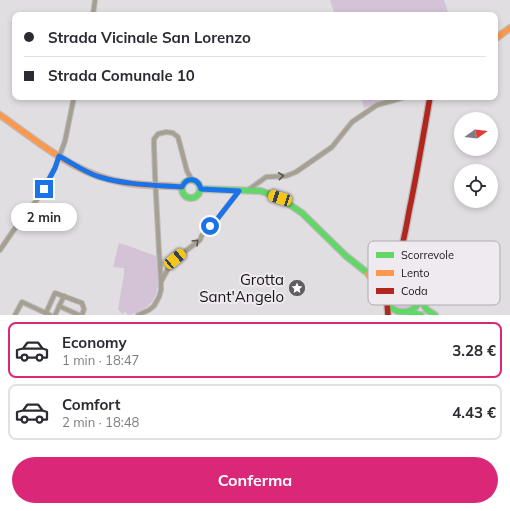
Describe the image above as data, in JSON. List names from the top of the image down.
{
  "places": {
    "place": ["Grotta Sant'Angelo"]
  },
  "legend": ["Scorrevole", "Lento", "Coda"],
  "north": "right",
  "page": {
    "banner": ["Strada Vicinale San Lorenzo", "Strada Comunale 10"],
    "bubble": "2 min",
    "list": [
      {
        "name": "Economy",
        "note": "1 min · 18:47",
        "value": "3.28 €"
      },
      {
        "name": "Comfort",
        "note": "2 min · 18:48",
        "value": "4.43 €"
      }
    ],
    "buttons": "Conferma"
  }
}
